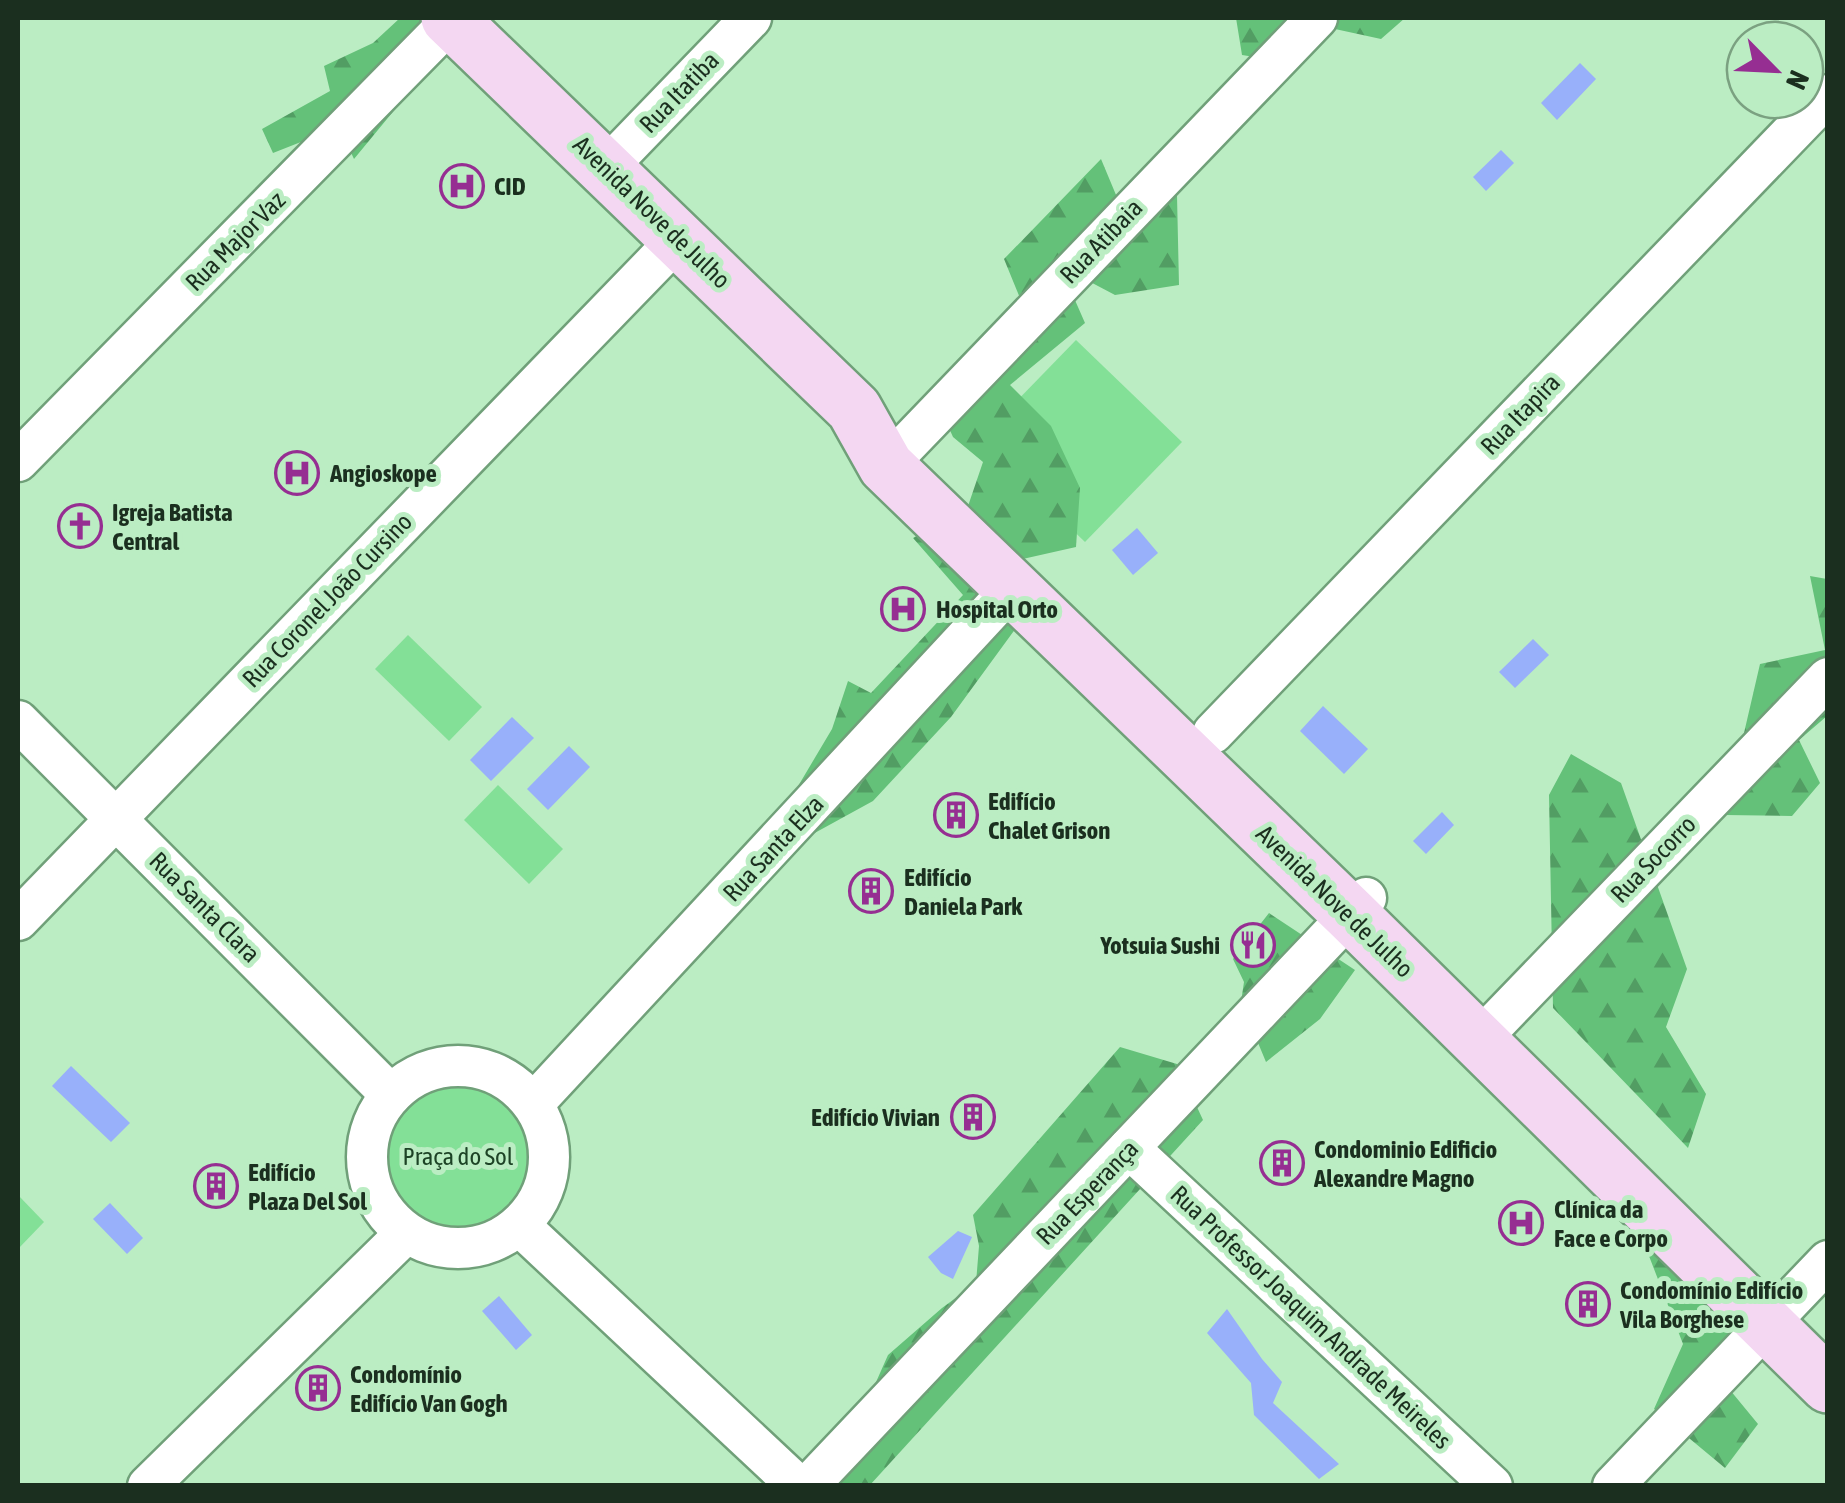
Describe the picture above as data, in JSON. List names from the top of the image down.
{
  "streets": {
    "main road": ["Avenida Nove de Julho"],
    "street": [
      "Rua Itatiba",
      "Rua Major Vaz",
      "Rua Atibaia",
      "Rua Itapira",
      "Rua Coronel João Cursino",
      "Rua Santa Elza",
      "Rua Socorro",
      "Rua Santa Clara",
      "Rua Esperança",
      "Rua Professor Joaquim Andrade Meireles"
    ]
  },
  "crossings": [
    ["Rua Itatiba", "Avenida Nove de Julho"],
    ["Avenida Nove de Julho", "Rua Major Vaz"],
    ["Avenida Nove de Julho", "Rua Atibaia"],
    ["Avenida Nove de Julho", "Rua Itapira"],
    ["Avenida Nove de Julho", "Rua Coronel João Cursino"],
    ["Avenida Nove de Julho", "Rua Santa Elza"],
    ["Avenida Nove de Julho", "Rua Socorro"],
    ["Avenida Nove de Julho", "Rua Esperança"],
    ["Rua Coronel João Cursino", "Rua Santa Clara"],
    ["Rua Santa Elza", "Rua Santa Clara"],
    ["Rua Esperança", "Rua Professor Joaquim Andrade Meireles"]
  ],
  "parks": ["Praça do Sol"],
  "places": {
    "hospital": [
      "CID",
      "Angioskope",
      "Hospital Orto",
      "Clínica da Face e Corpo"
    ],
    "church": ["Igreja Batista Central"],
    "building": [
      "Edifício Chalet Grison",
      "Edifício Daniela Park",
      "Edifício Vivian",
      "Condominio Edificio Alexandre Magno",
      "Edifício Plaza Del Sol",
      "Condomínio Edifício Vila Borghese",
      "Condomínio Edifício Van Gogh"
    ],
    "restaurant": ["Yotsuia Sushi"]
  },
  "north": "bottom right"
}
